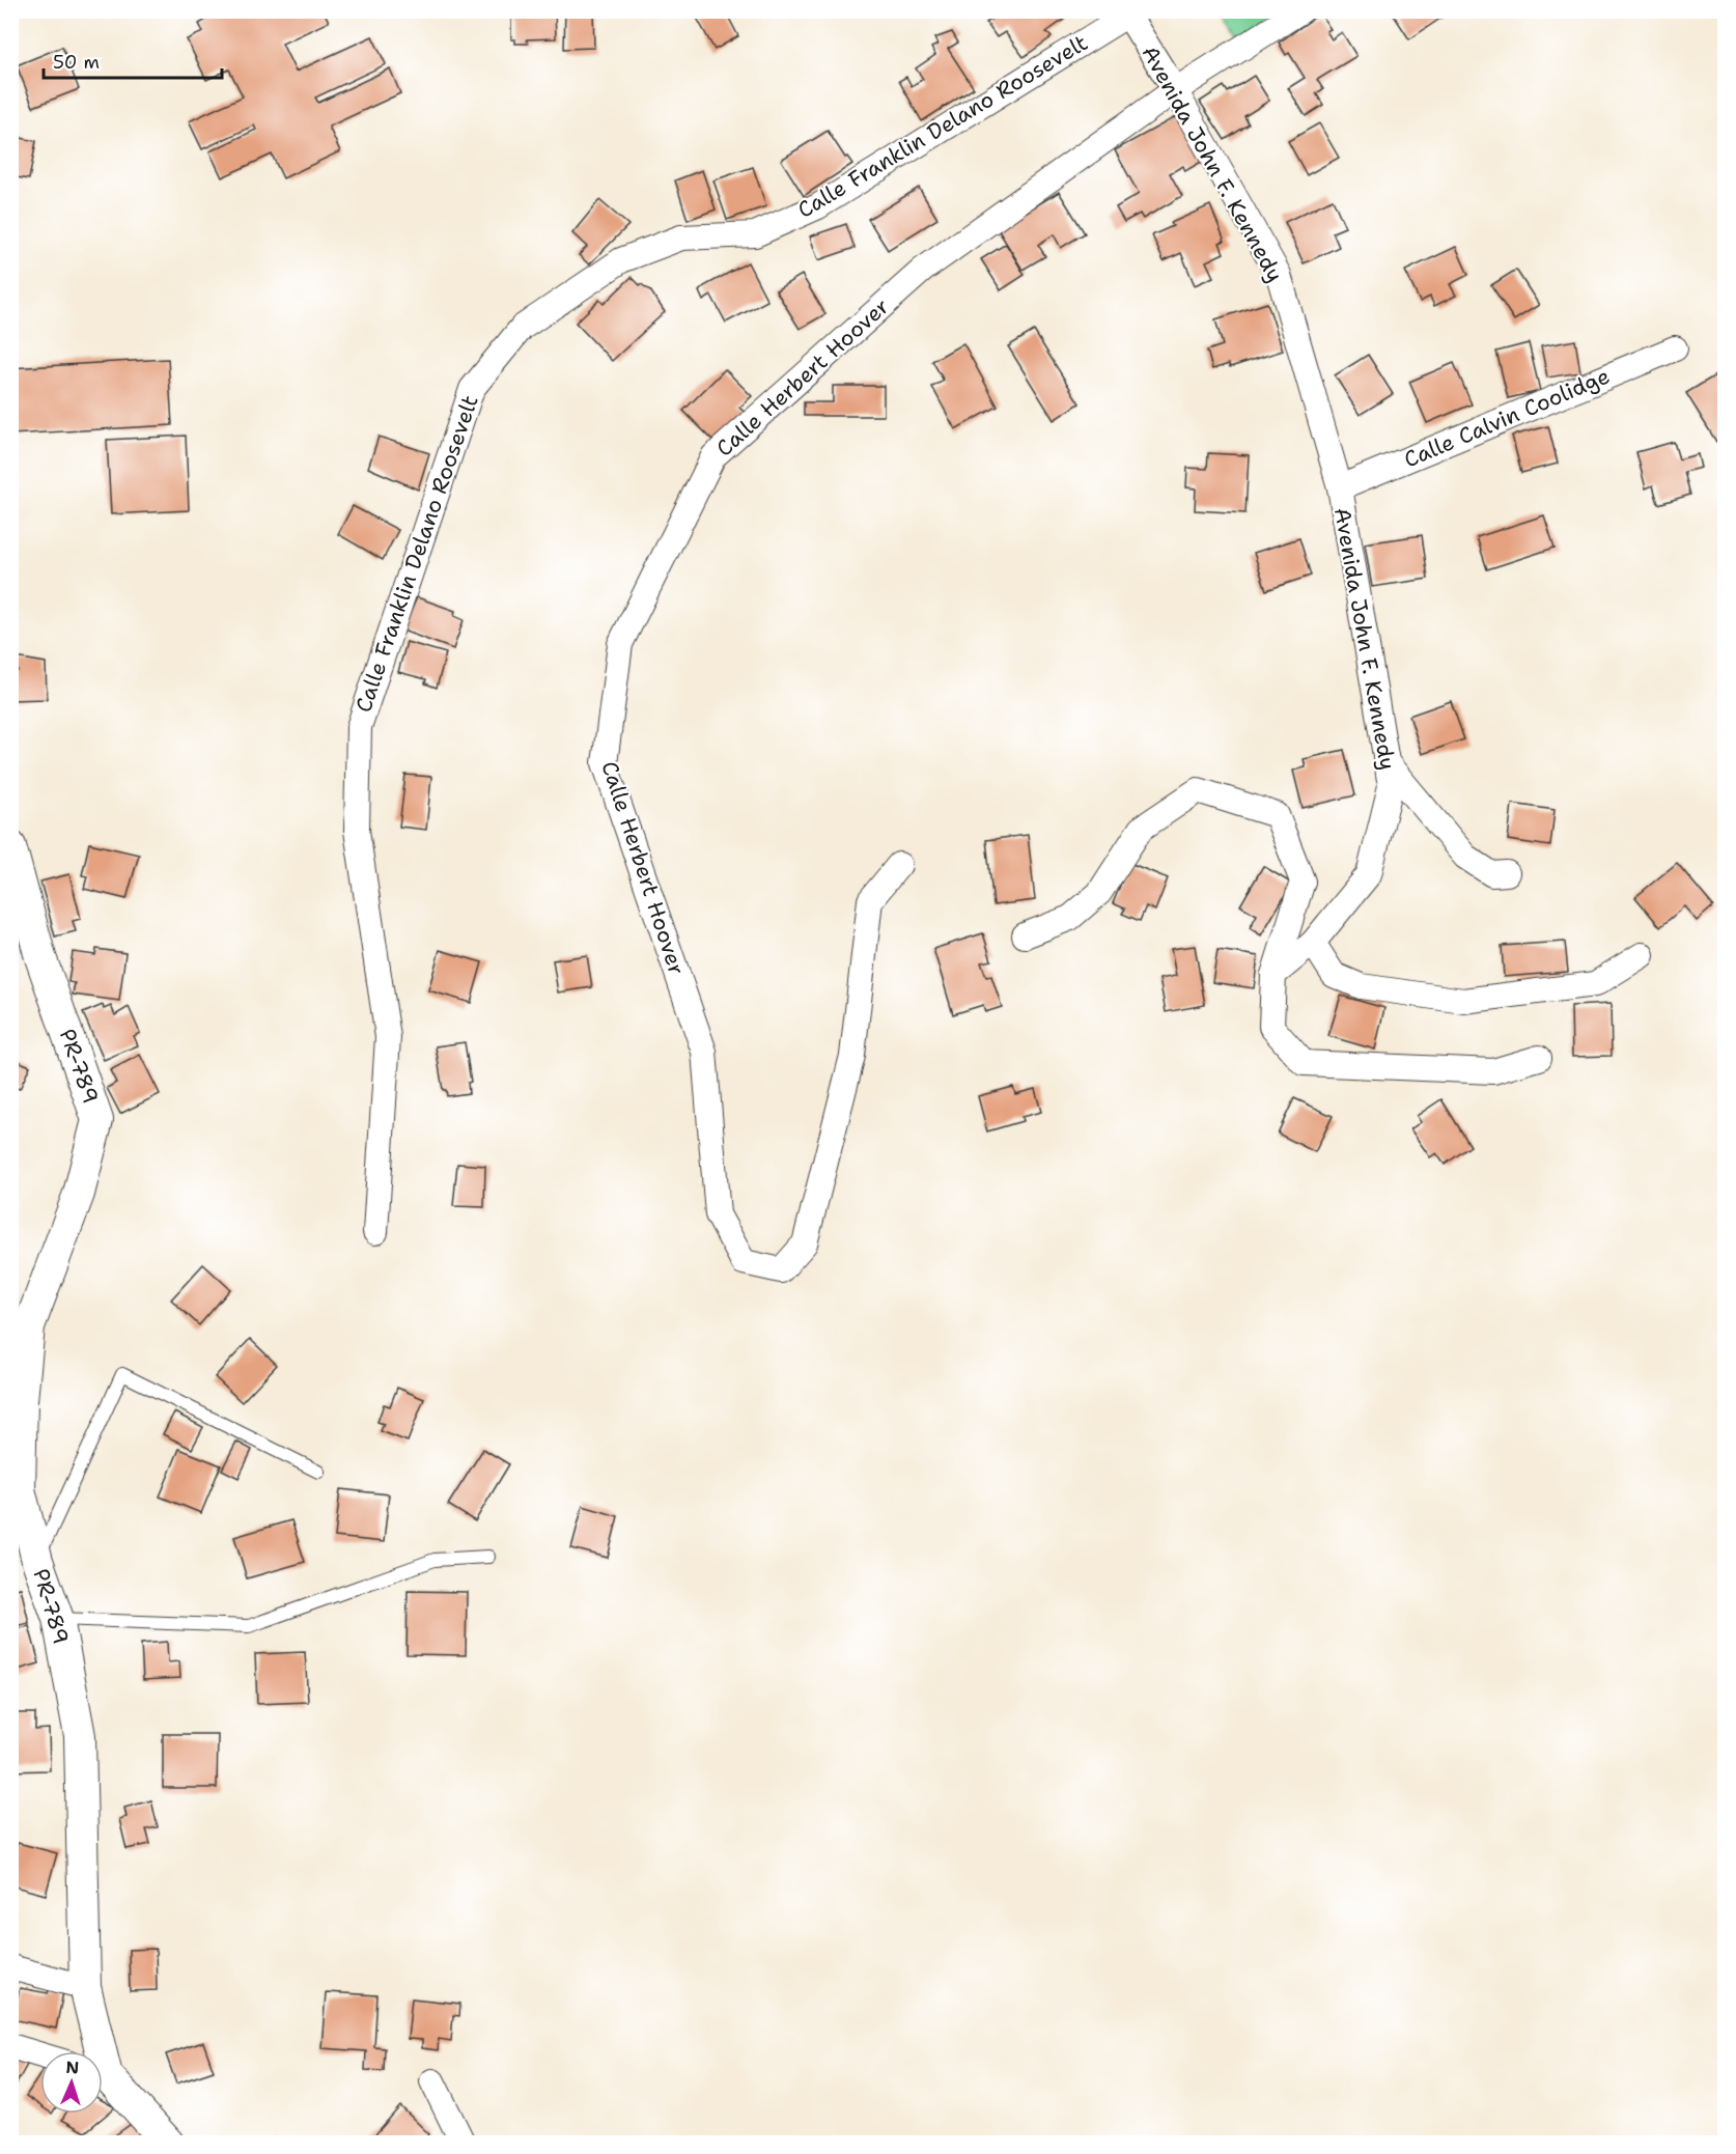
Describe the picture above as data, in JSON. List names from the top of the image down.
{
  "streets": {
    "street": [
      "Calle Franklin Delano Roosevelt",
      "Avenida John F. Kennedy",
      "Calle Herbert Hoover",
      "Calle Calvin Coolidge",
      "PR-789"
    ]
  },
  "crossings": [
    ["Calle Franklin Delano Roosevelt", "Avenida John F. Kennedy"],
    ["Avenida John F. Kennedy", "Calle Herbert Hoover"],
    ["Avenida John F. Kennedy", "Calle Calvin Coolidge"]
  ],
  "scale_bar": "50 m",
  "north": "top"
}
